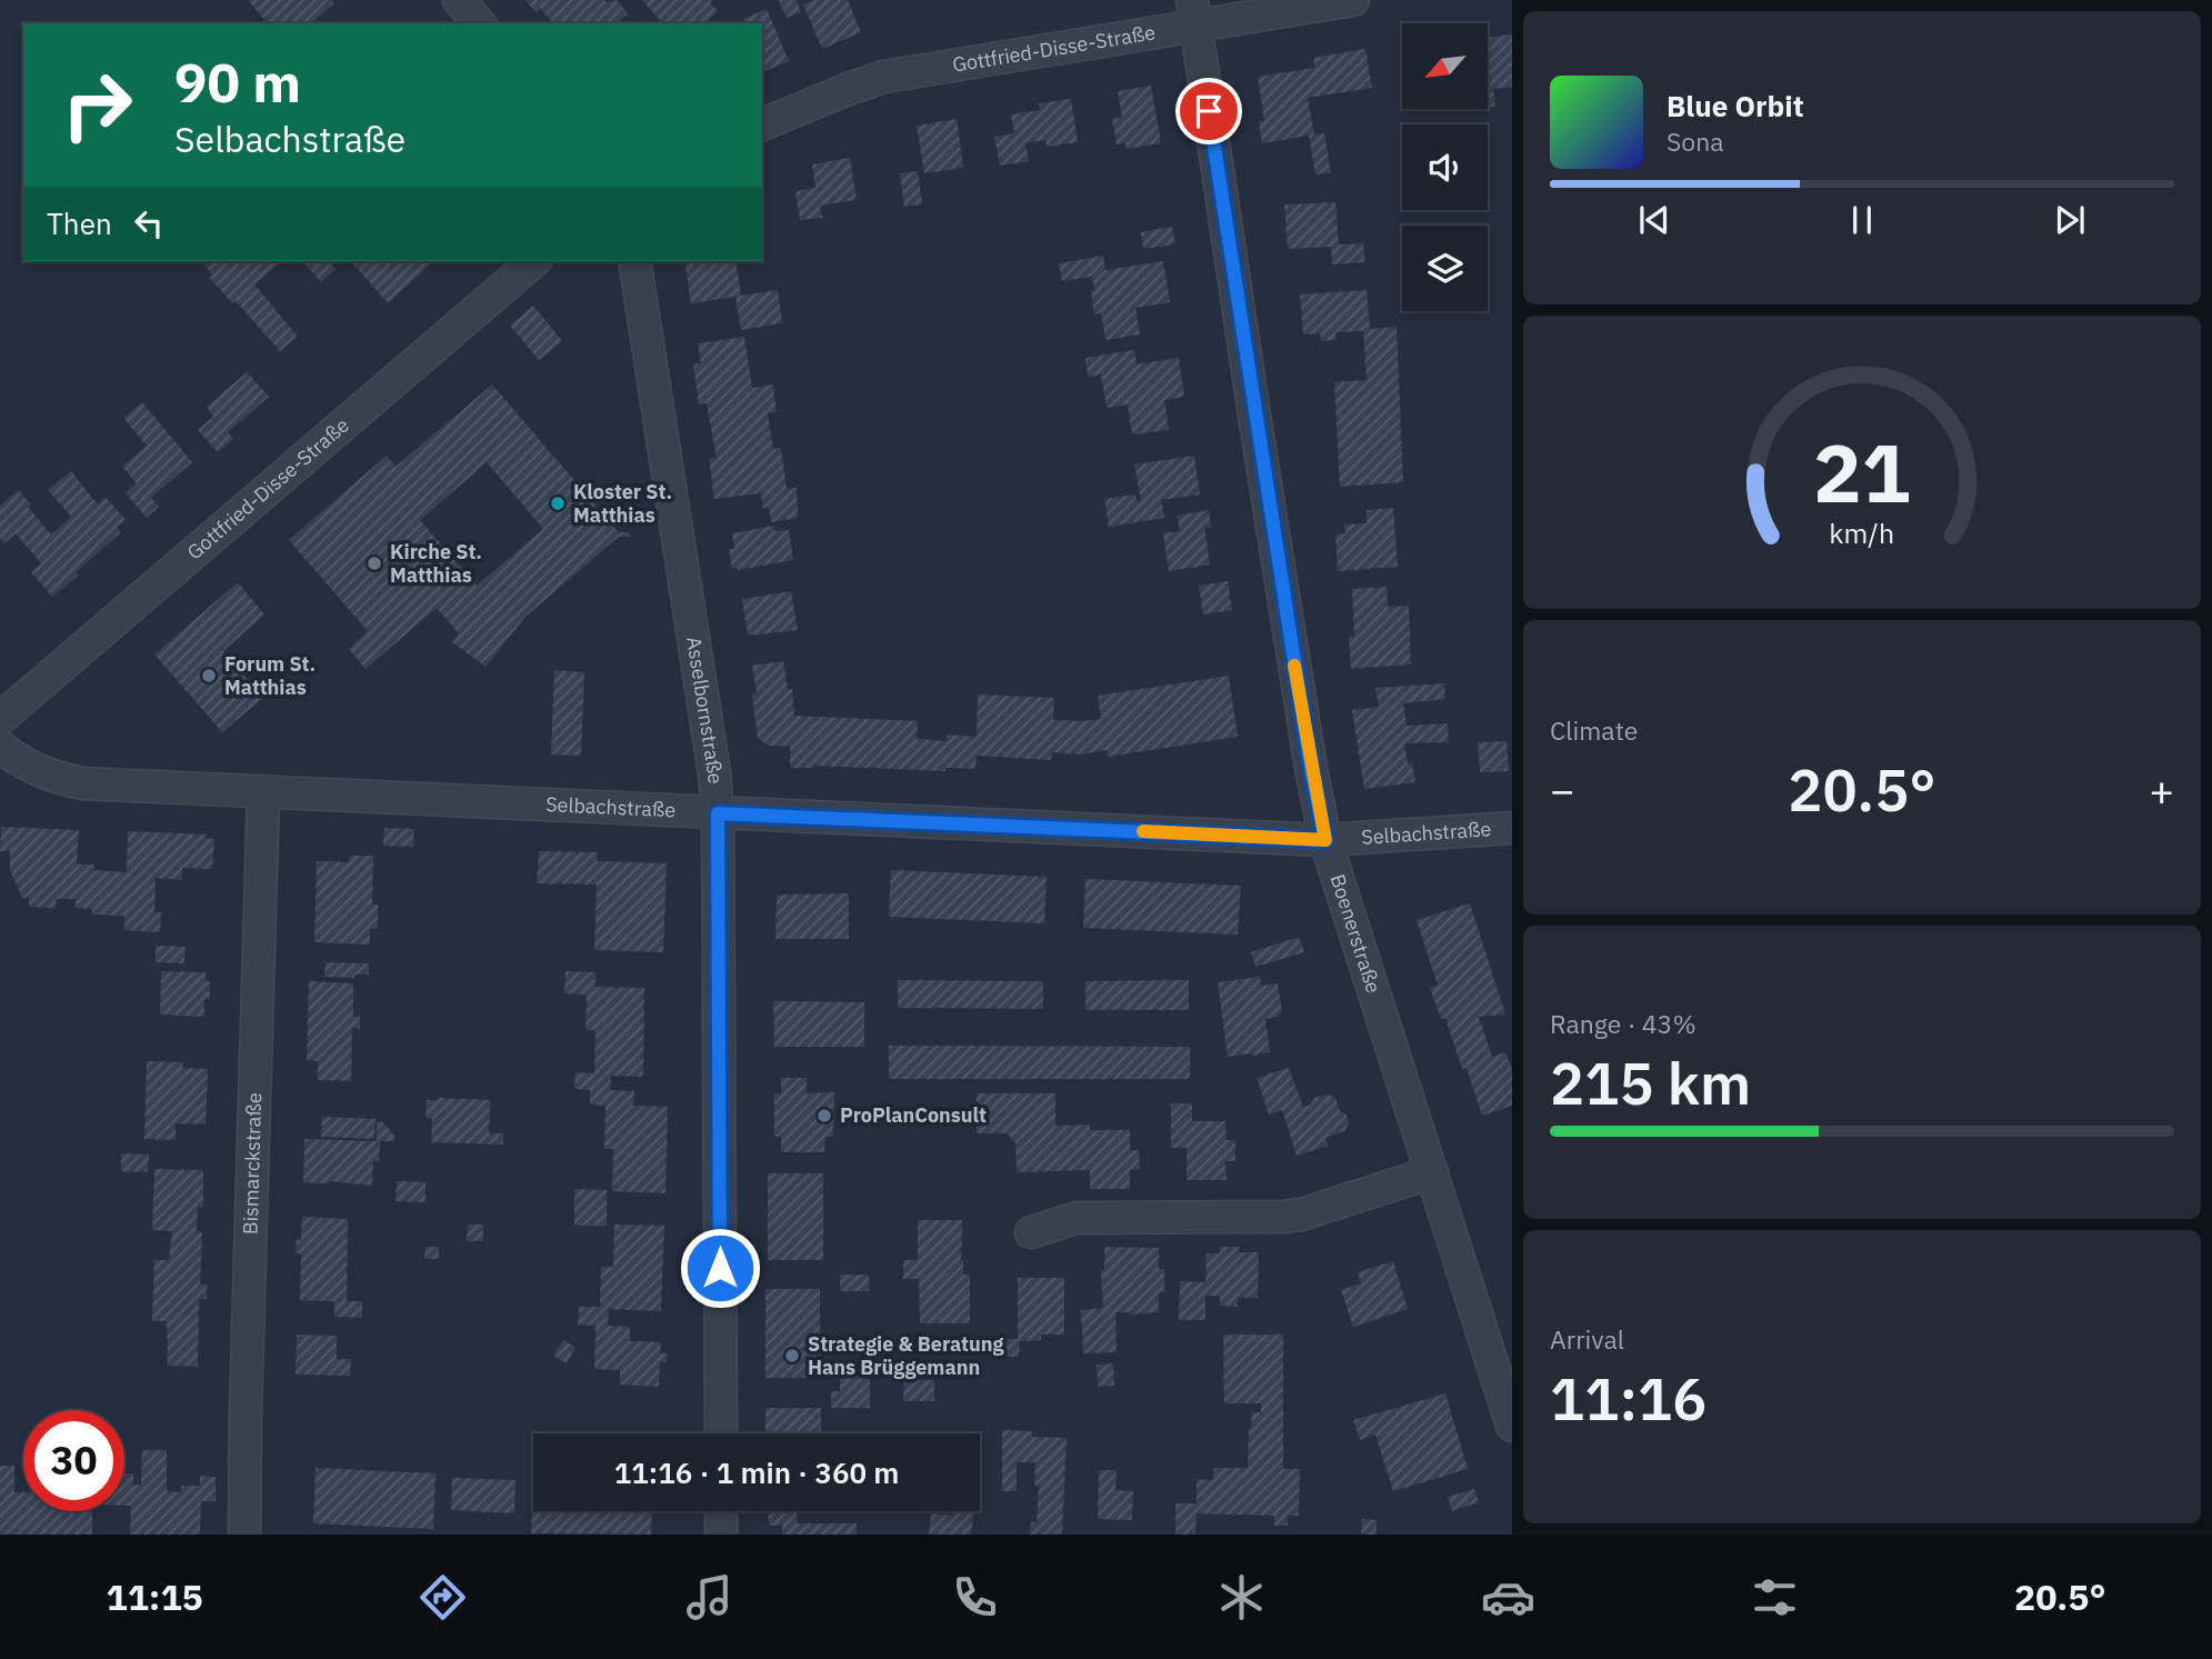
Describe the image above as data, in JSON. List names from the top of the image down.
{
  "streets": {
    "street": [
      "Gottfried-Disse-Straße",
      "Asselbornstraße",
      "Selbachstraße",
      "Boenerstraße",
      "Bismarckstraße"
    ]
  },
  "crossings": [
    ["Gottfried-Disse-Straße", "Boenerstraße"],
    ["Asselbornstraße", "Selbachstraße"],
    ["Selbachstraße", "Boenerstraße"],
    ["Selbachstraße", "Bismarckstraße"]
  ],
  "places": [
    "Kloster St. Matthias",
    "Kirche St. Matthias",
    "Forum St. Matthias",
    "ProPlanConsult",
    "Strategie & Beratung Hans Brüggemann"
  ],
  "north": "bottom left",
  "page": {
    "turn": ["90 m", "Selbachstraße"],
    "song": ["Blue Orbit", "Sona"],
    "then": "Then",
    "tile": [
      "Climate",
      ["Range · 43%", "215 km"],
      ["Arrival", "11:16"]
    ],
    "heat": ["−", "20.5°", "+"],
    "limit": "30",
    "trip": "11:16 · 1 min · 360 m",
    "tabs": ["11:15", "20.5°"],
    "gauge": ["21", "km/h"]
  }
}
